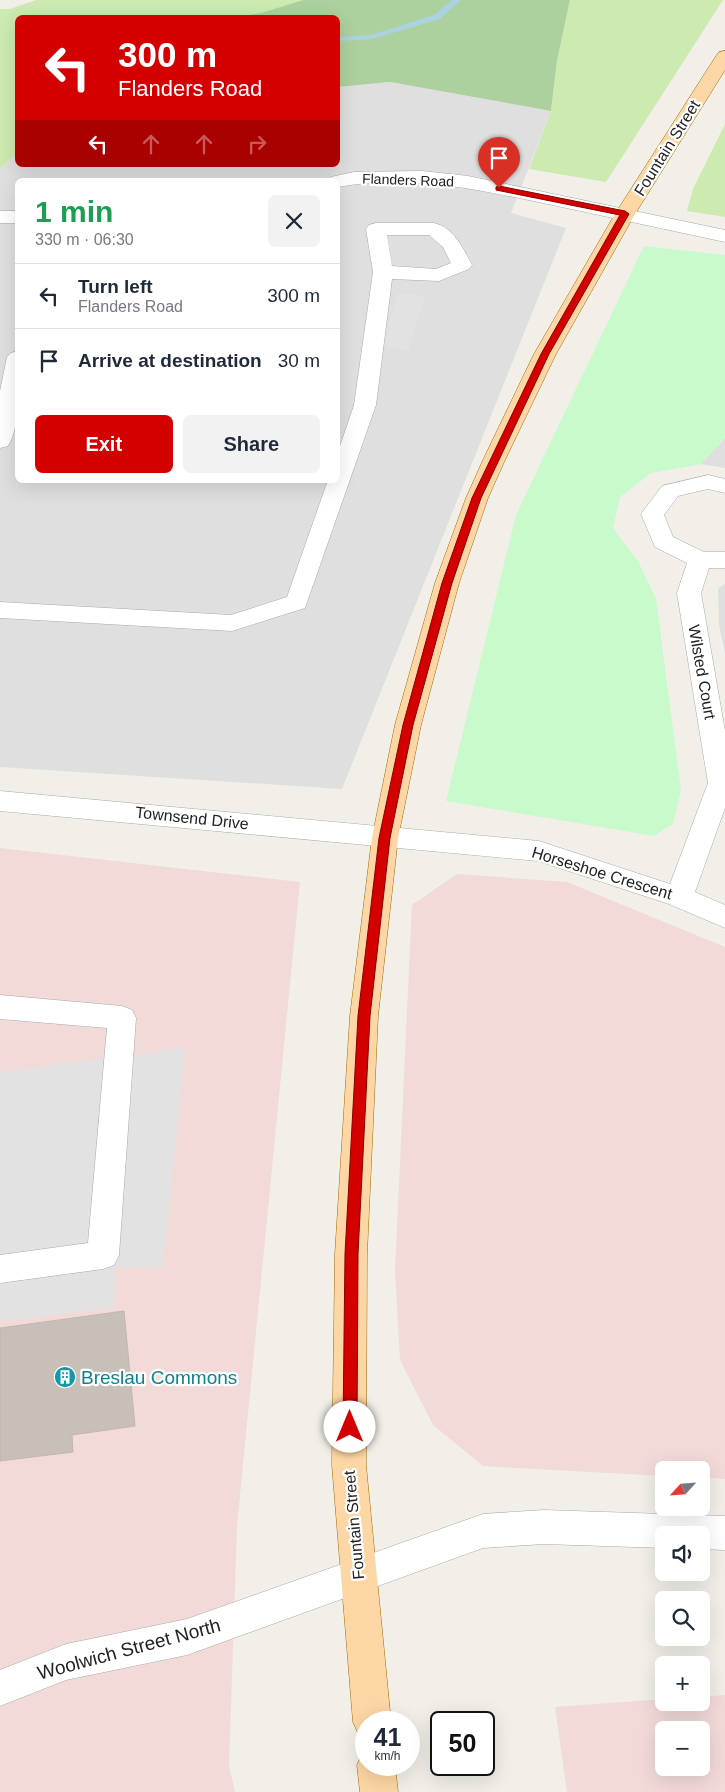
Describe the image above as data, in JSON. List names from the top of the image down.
{
  "streets": {
    "main road": ["Fountain Street"],
    "street": [
      "Flanders Road",
      "Wilsted Court",
      "Townsend Drive",
      "Horseshoe Crescent",
      "Woolwich Street North"
    ]
  },
  "crossings": [
    ["Fountain Street", "Flanders Road"],
    ["Fountain Street", "Townsend Drive"],
    ["Fountain Street", "Horseshoe Crescent"],
    ["Fountain Street", "Woolwich Street North"],
    ["Wilsted Court", "Horseshoe Crescent"],
    ["Townsend Drive", "Horseshoe Crescent"]
  ],
  "places": {
    "building": ["Breslau Commons"]
  },
  "north": "bottom left",
  "page": {
    "turn": ["300 m", "Flanders Road"],
    "heading": ["1 min", "330 m · 06:30"],
    "list": [
      {
        "name": "Turn left",
        "note": "Flanders Road",
        "value": "300 m"
      },
      {
        "name": "Arrive at destination",
        "value": "30 m"
      }
    ],
    "buttons": ["Exit", "Share"],
    "map_buttons": ["+", "−"],
    "speed": "41 km/h",
    "limit": "50"
  }
}
